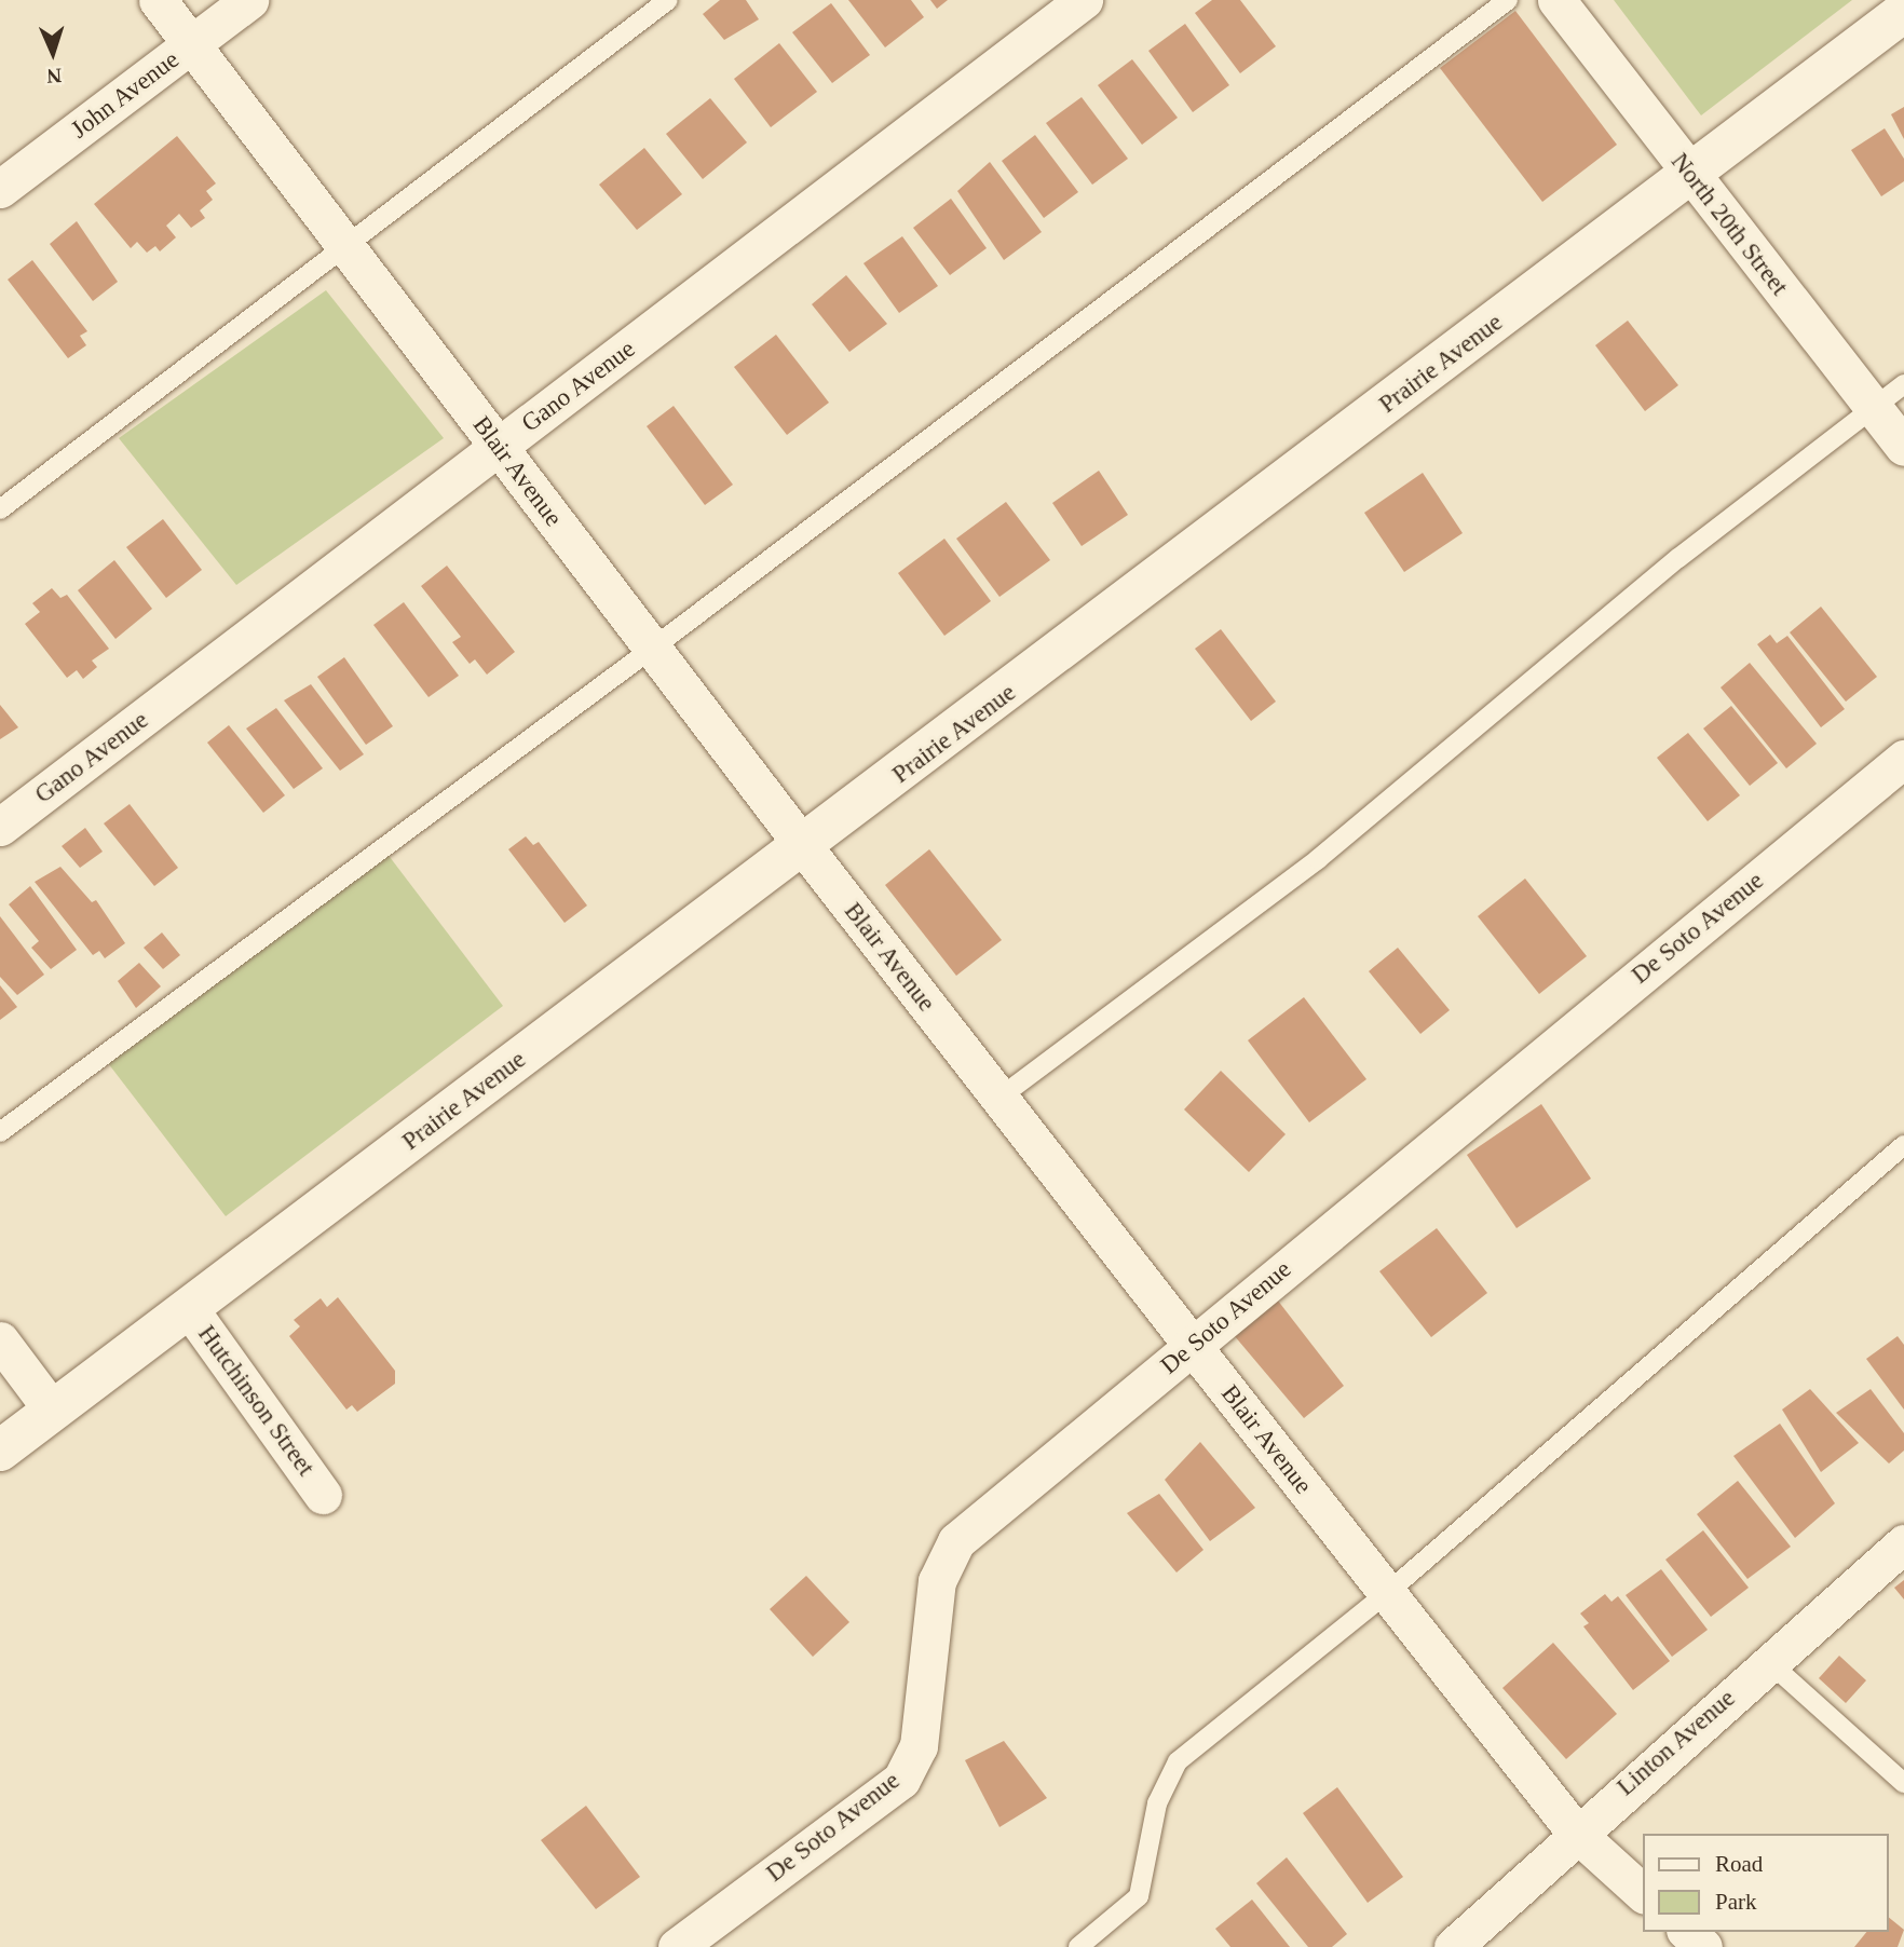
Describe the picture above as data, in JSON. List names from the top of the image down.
{
  "streets": {
    "street": [
      "John Avenue",
      "North 20th Street",
      "Prairie Avenue",
      "Gano Avenue",
      "Blair Avenue",
      "De Soto Avenue",
      "Hutchinson Street",
      "Linton Avenue"
    ]
  },
  "crossings": [
    ["John Avenue", "Blair Avenue"],
    ["North 20th Street", "Prairie Avenue"],
    ["Prairie Avenue", "Blair Avenue"],
    ["Prairie Avenue", "Hutchinson Street"],
    ["Gano Avenue", "Blair Avenue"],
    ["Blair Avenue", "De Soto Avenue"],
    ["Blair Avenue", "Linton Avenue"]
  ],
  "legend": ["Road", "Park"],
  "north": "bottom"
}
